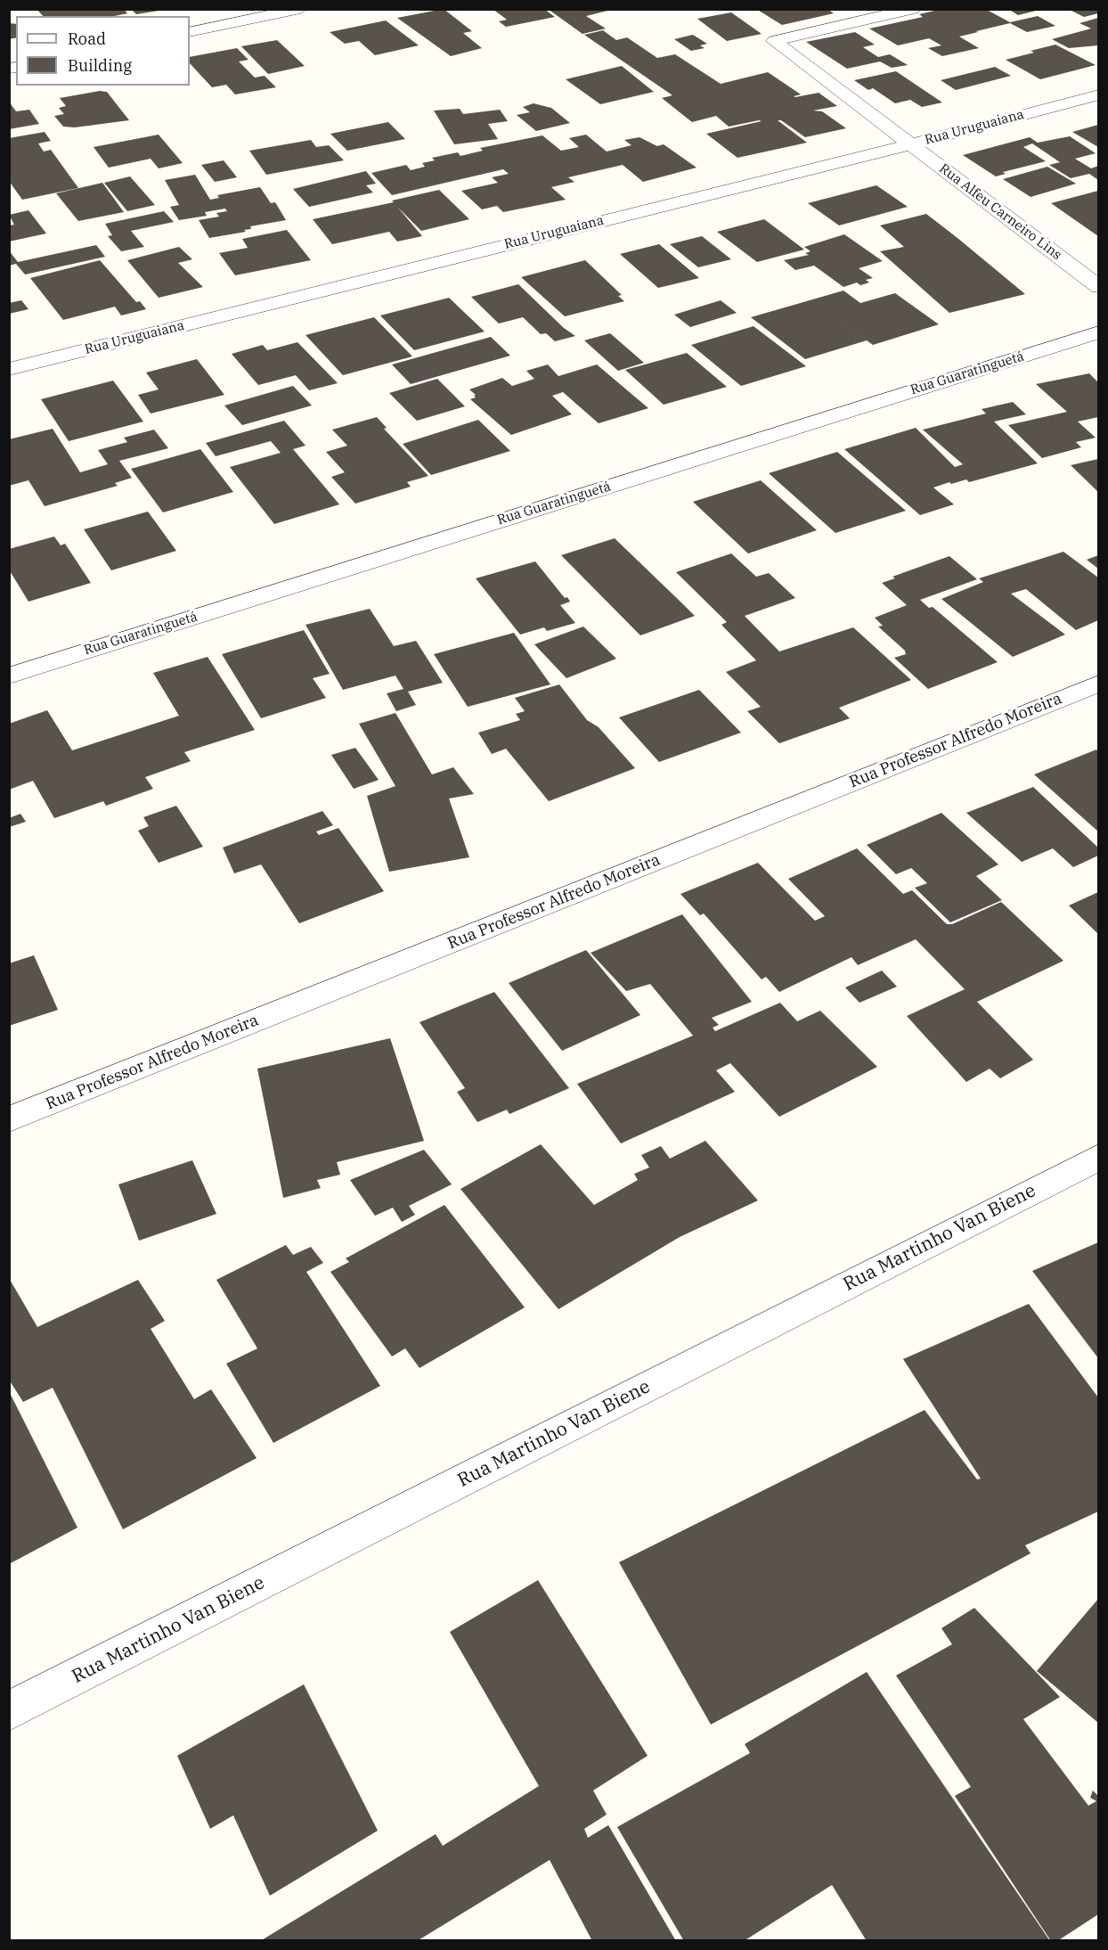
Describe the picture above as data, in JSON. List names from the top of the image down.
{
  "streets": {
    "street": [
      "Rua Uruguaiana",
      "Rua Alfeu Carneiro Lins",
      "Rua Guaratinguetá",
      "Rua Professor Alfredo Moreira",
      "Rua Martinho Van Biene"
    ]
  },
  "crossings": [
    ["Rua Uruguaiana", "Rua Alfeu Carneiro Lins"]
  ],
  "legend": ["Road", "Building"]
}
